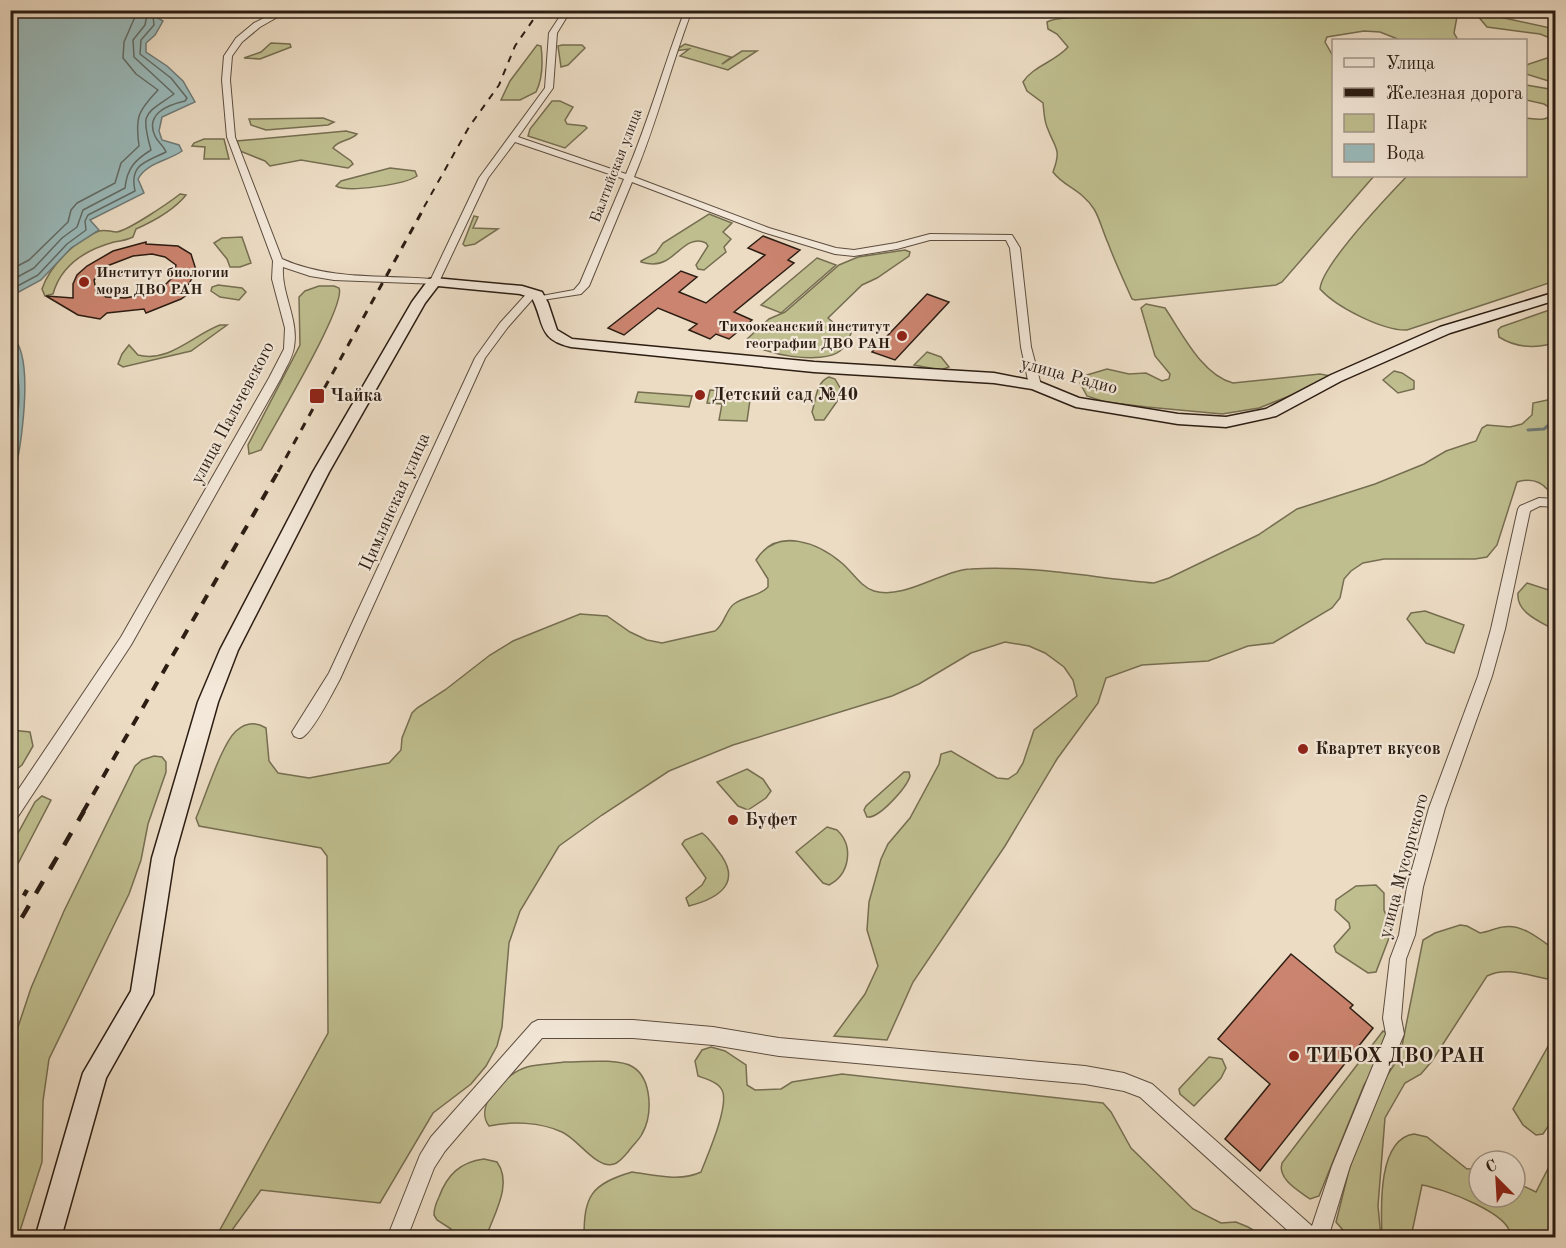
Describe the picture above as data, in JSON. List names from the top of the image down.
{
  "streets": {
    "main road": ["улица Радио"],
    "street": [
      "Балтийская улица",
      "улица Пальчевского",
      "Цимлянская улица",
      "улица Мусоргского"
    ]
  },
  "crossings": [
    ["Балтийская улица", "улица Радио"],
    ["Балтийская улица", "Цимлянская улица"],
    ["улица Радио", "Цимлянская улица"]
  ],
  "places": {
    "other": [
      "Институт биологии моря ДВО РАН",
      "Тихоокеанский институт географии ДВО РАН",
      "Детский сад №40",
      "Квартет вкусов",
      "Буфет",
      "ТИБОХ ДВО РАН"
    ],
    "transit": ["Чайка"]
  },
  "legend": [
    "Улица",
    "Железная дорога",
    "Парк",
    "Вода"
  ],
  "north": "top left"
}
